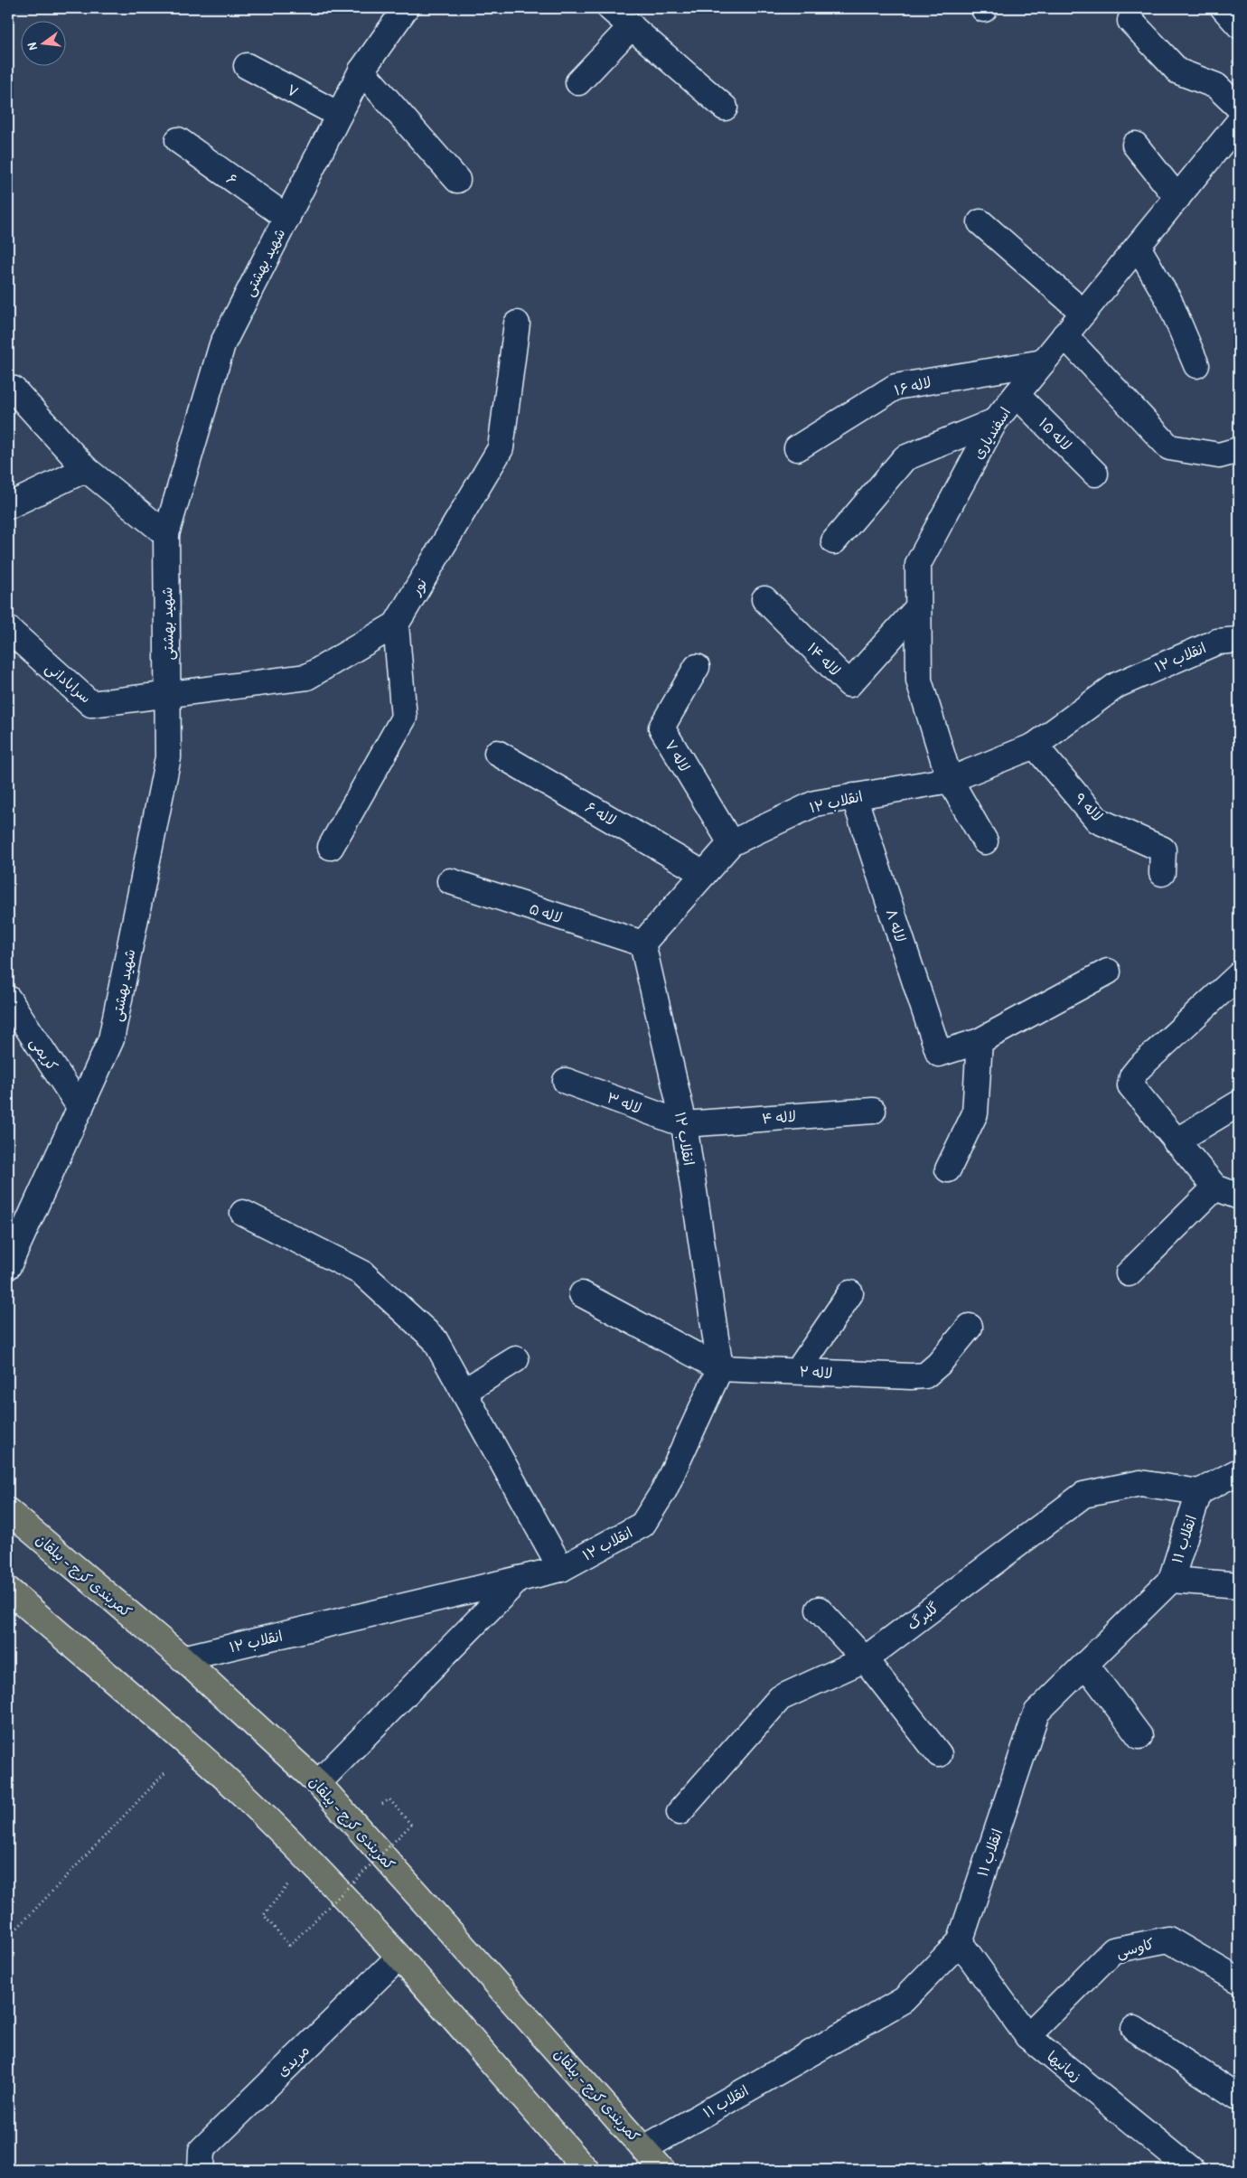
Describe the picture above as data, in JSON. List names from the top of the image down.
{
  "streets": {
    "highway": ["کمربندی کرج - بیلقان"],
    "street": [
      "۷",
      "۶",
      "شهید بهشتی",
      "لاله ۱۶",
      "اسفندیاری",
      "لاله ۱۵",
      "نور",
      "انقلاب ۱۲",
      "لاله ۱۴",
      "سرابادانی",
      "لاله ۷",
      "لاله ۹",
      "لاله ۶",
      "لاله ۵",
      "لاله ۸",
      "کریمی",
      "لاله ۳",
      "لاله ۴",
      "لاله ۲",
      "انقلاب ۱۱",
      "گلبرگ",
      "کاوسی",
      "مریدی",
      "زمانیها"
    ]
  },
  "crossings": [
    ["۷", "شهید بهشتی"],
    ["۶", "شهید بهشتی"],
    ["شهید بهشتی", "نور"],
    ["شهید بهشتی", "سرابادانی"],
    ["شهید بهشتی", "کریمی"],
    ["لاله ۱۶", "اسفندیاری"],
    ["اسفندیاری", "لاله ۱۵"],
    ["اسفندیاری", "انقلاب ۱۲"],
    ["اسفندیاری", "لاله ۱۴"],
    ["نور", "سرابادانی"],
    ["انقلاب ۱۲", "لاله ۷"],
    ["انقلاب ۱۲", "لاله ۹"],
    ["انقلاب ۱۲", "لاله ۶"],
    ["انقلاب ۱۲", "لاله ۵"],
    ["انقلاب ۱۲", "لاله ۸"],
    ["انقلاب ۱۲", "لاله ۳"],
    ["انقلاب ۱۲", "لاله ۴"],
    ["انقلاب ۱۲", "لاله ۲"],
    ["انقلاب ۱۲", "کمربندی کرج - بیلقان"],
    ["لاله ۳", "لاله ۴"],
    ["انقلاب ۱۱", "کمربندی کرج - بیلقان"],
    ["انقلاب ۱۱", "گلبرگ"],
    ["انقلاب ۱۱", "زمانیها"],
    ["کاوسی", "زمانیها"]
  ],
  "north": "left"
}
